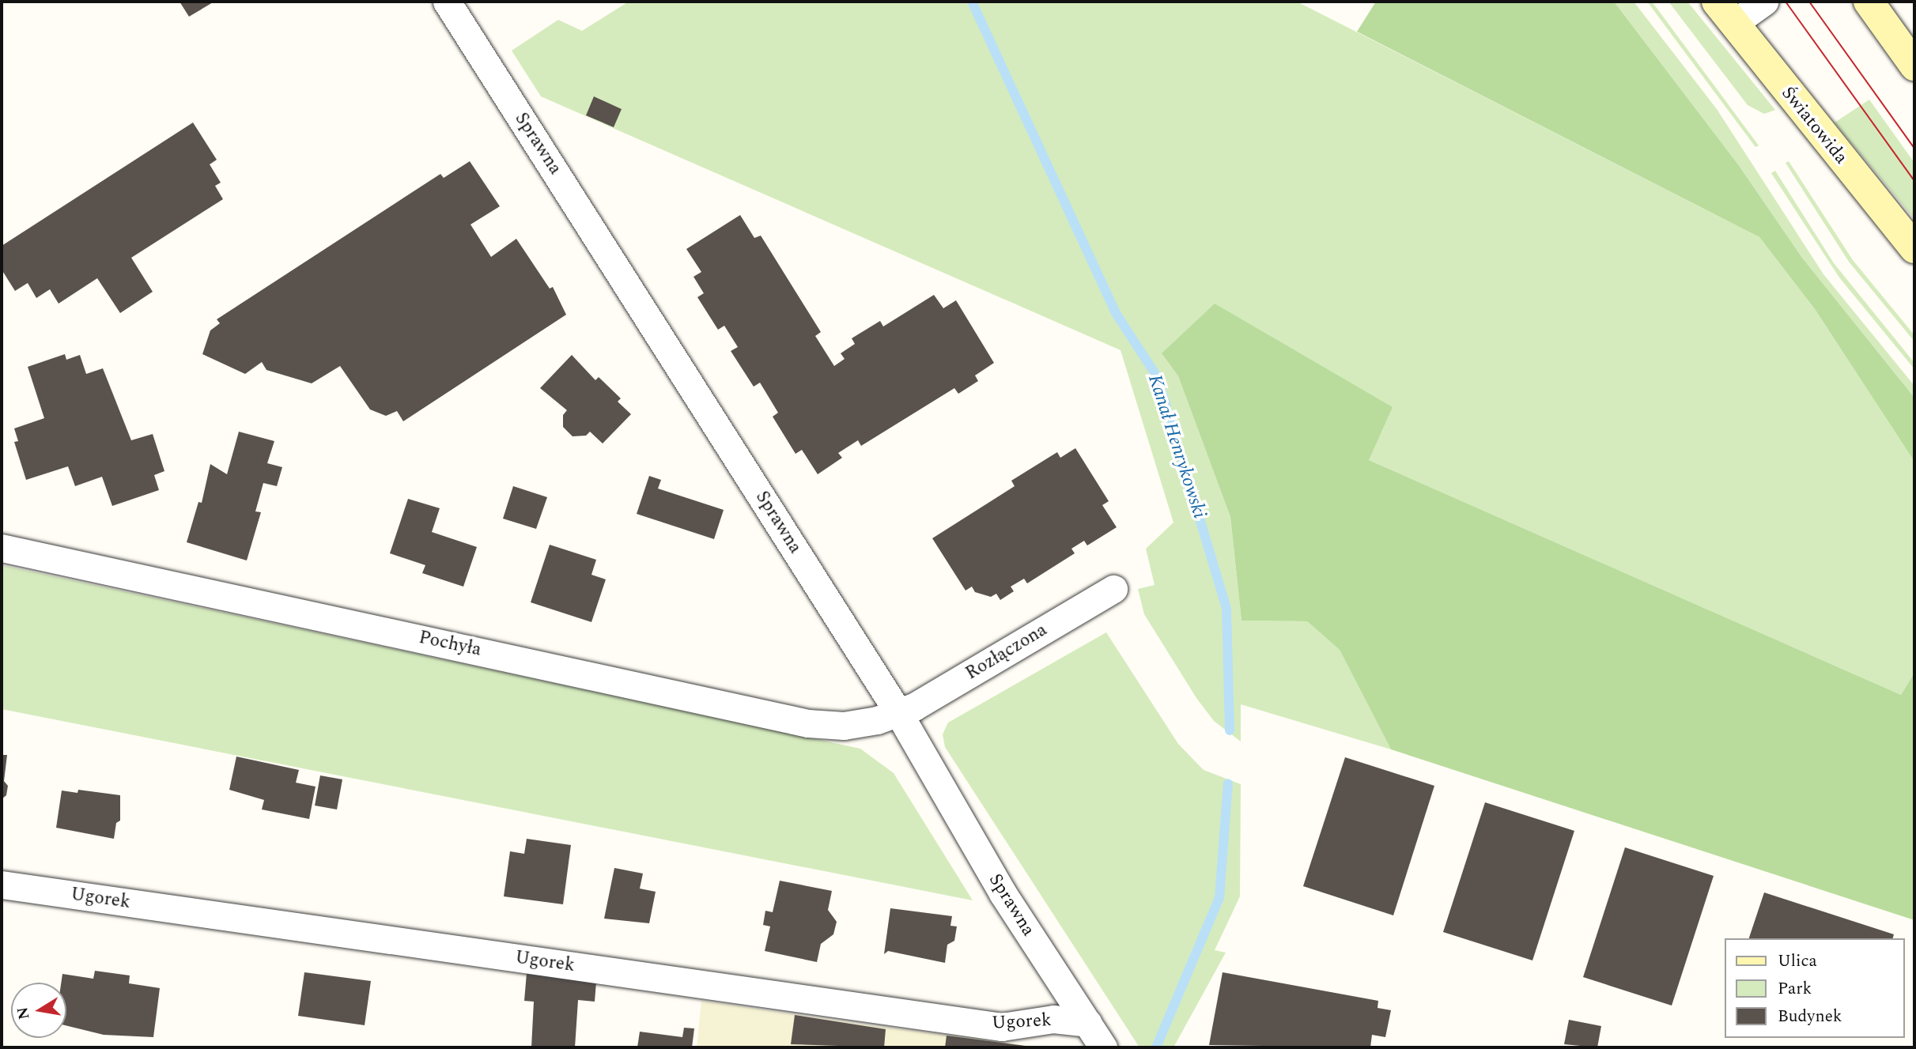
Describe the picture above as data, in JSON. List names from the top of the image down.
{
  "streets": {
    "street": [
      "Światowida",
      "Sprawna",
      "Pochyła",
      "Rozłączona",
      "Ugorek"
    ]
  },
  "crossings": [
    ["Sprawna", "Pochyła"],
    ["Sprawna", "Rozłączona"],
    ["Sprawna", "Ugorek"],
    ["Pochyła", "Rozłączona"]
  ],
  "water": ["Kanał Henrykowski"],
  "legend": ["Ulica", "Park", "Budynek"],
  "north": "left"
}
